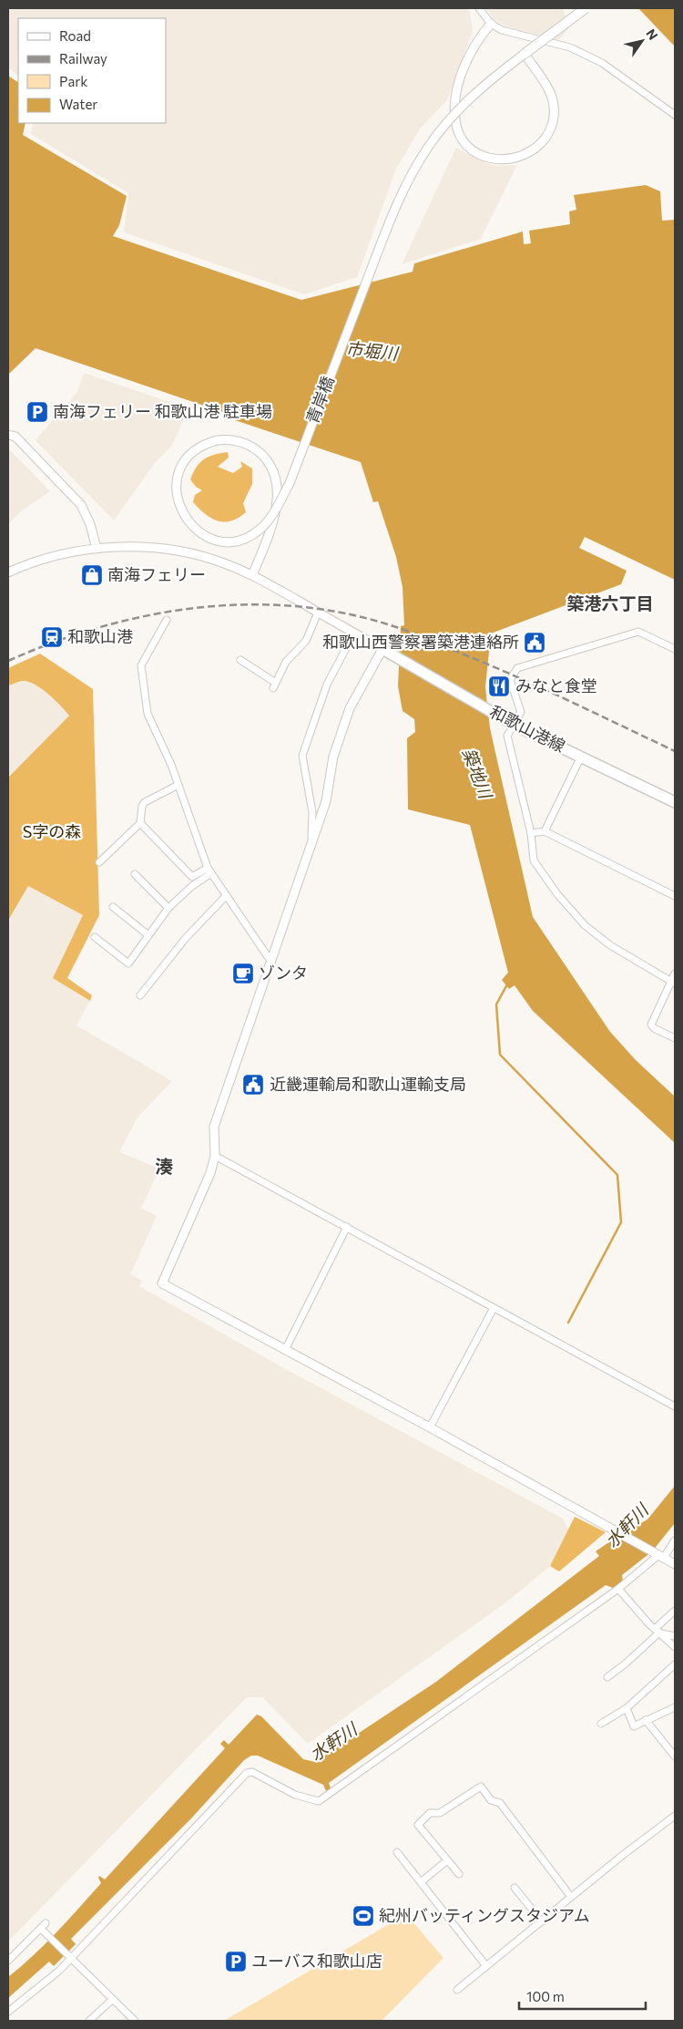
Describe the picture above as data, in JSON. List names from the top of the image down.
{
  "streets": {
    "main road": ["和歌山港線"],
    "street": ["青岸橋"]
  },
  "districts": ["築港六丁目", "湊"],
  "water": ["市堀川", "築地川", "水軒川"],
  "parks": ["S字の森"],
  "places": {
    "parking": ["南海フェリー 和歌山港 駐車場", "ユーバス和歌山店"],
    "shop": ["南海フェリー"],
    "station": ["和歌山港"],
    "public building": ["和歌山西警察署築港連絡所", "近畿運輸局和歌山運輸支局"],
    "restaurant": ["みなと食堂"],
    "cafe": ["ゾンタ"],
    "sports": ["紀州バッティングスタジアム"]
  },
  "legend": [
    "Road",
    "Railway",
    "Park",
    "Water"
  ],
  "scale_bar": "100 m",
  "north": "top right"
}
